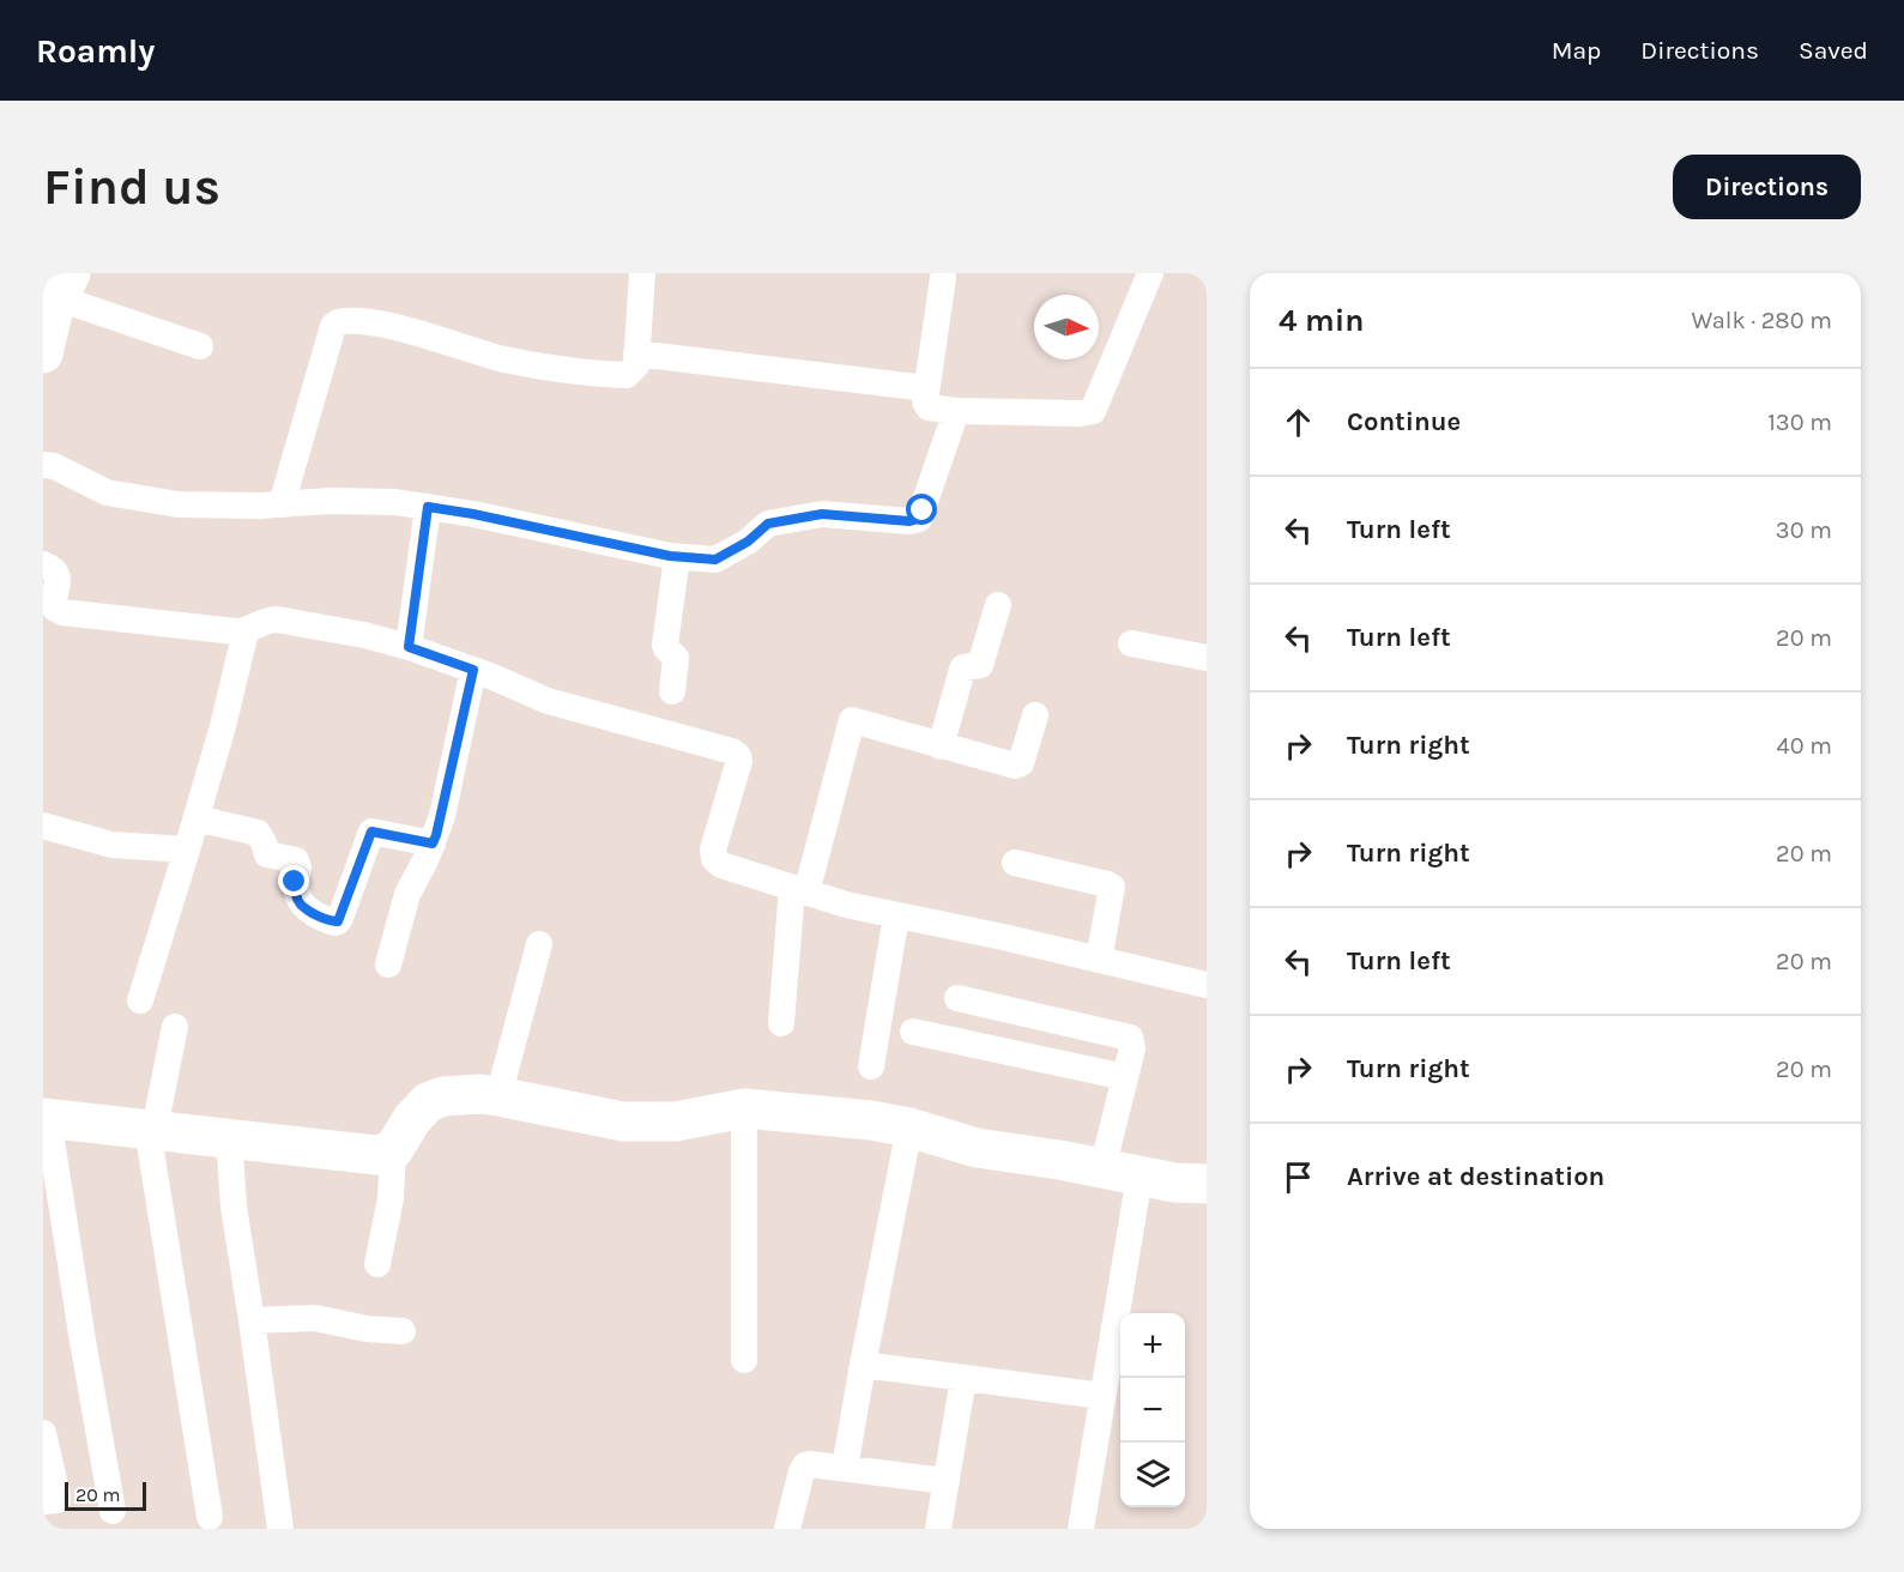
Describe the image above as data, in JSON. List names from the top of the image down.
{
  "scale_bar": "20 m",
  "north": "right",
  "page": {
    "header": "Roamly",
    "nav": ["Map", "Directions", "Saved"],
    "buttons": "Directions",
    "title": "Find us",
    "heading": ["4 min", "Walk · 280 m"],
    "list": [
      ["Continue", "130 m"],
      ["Turn left", "30 m"],
      ["Turn left", "20 m"],
      ["Turn right", "40 m"],
      ["Turn right", "20 m"],
      ["Turn left", "20 m"],
      ["Turn right", "20 m"],
      "Arrive at destination"
    ],
    "map_buttons": ["+", "−"],
    "scale": "20 m"
  }
}
